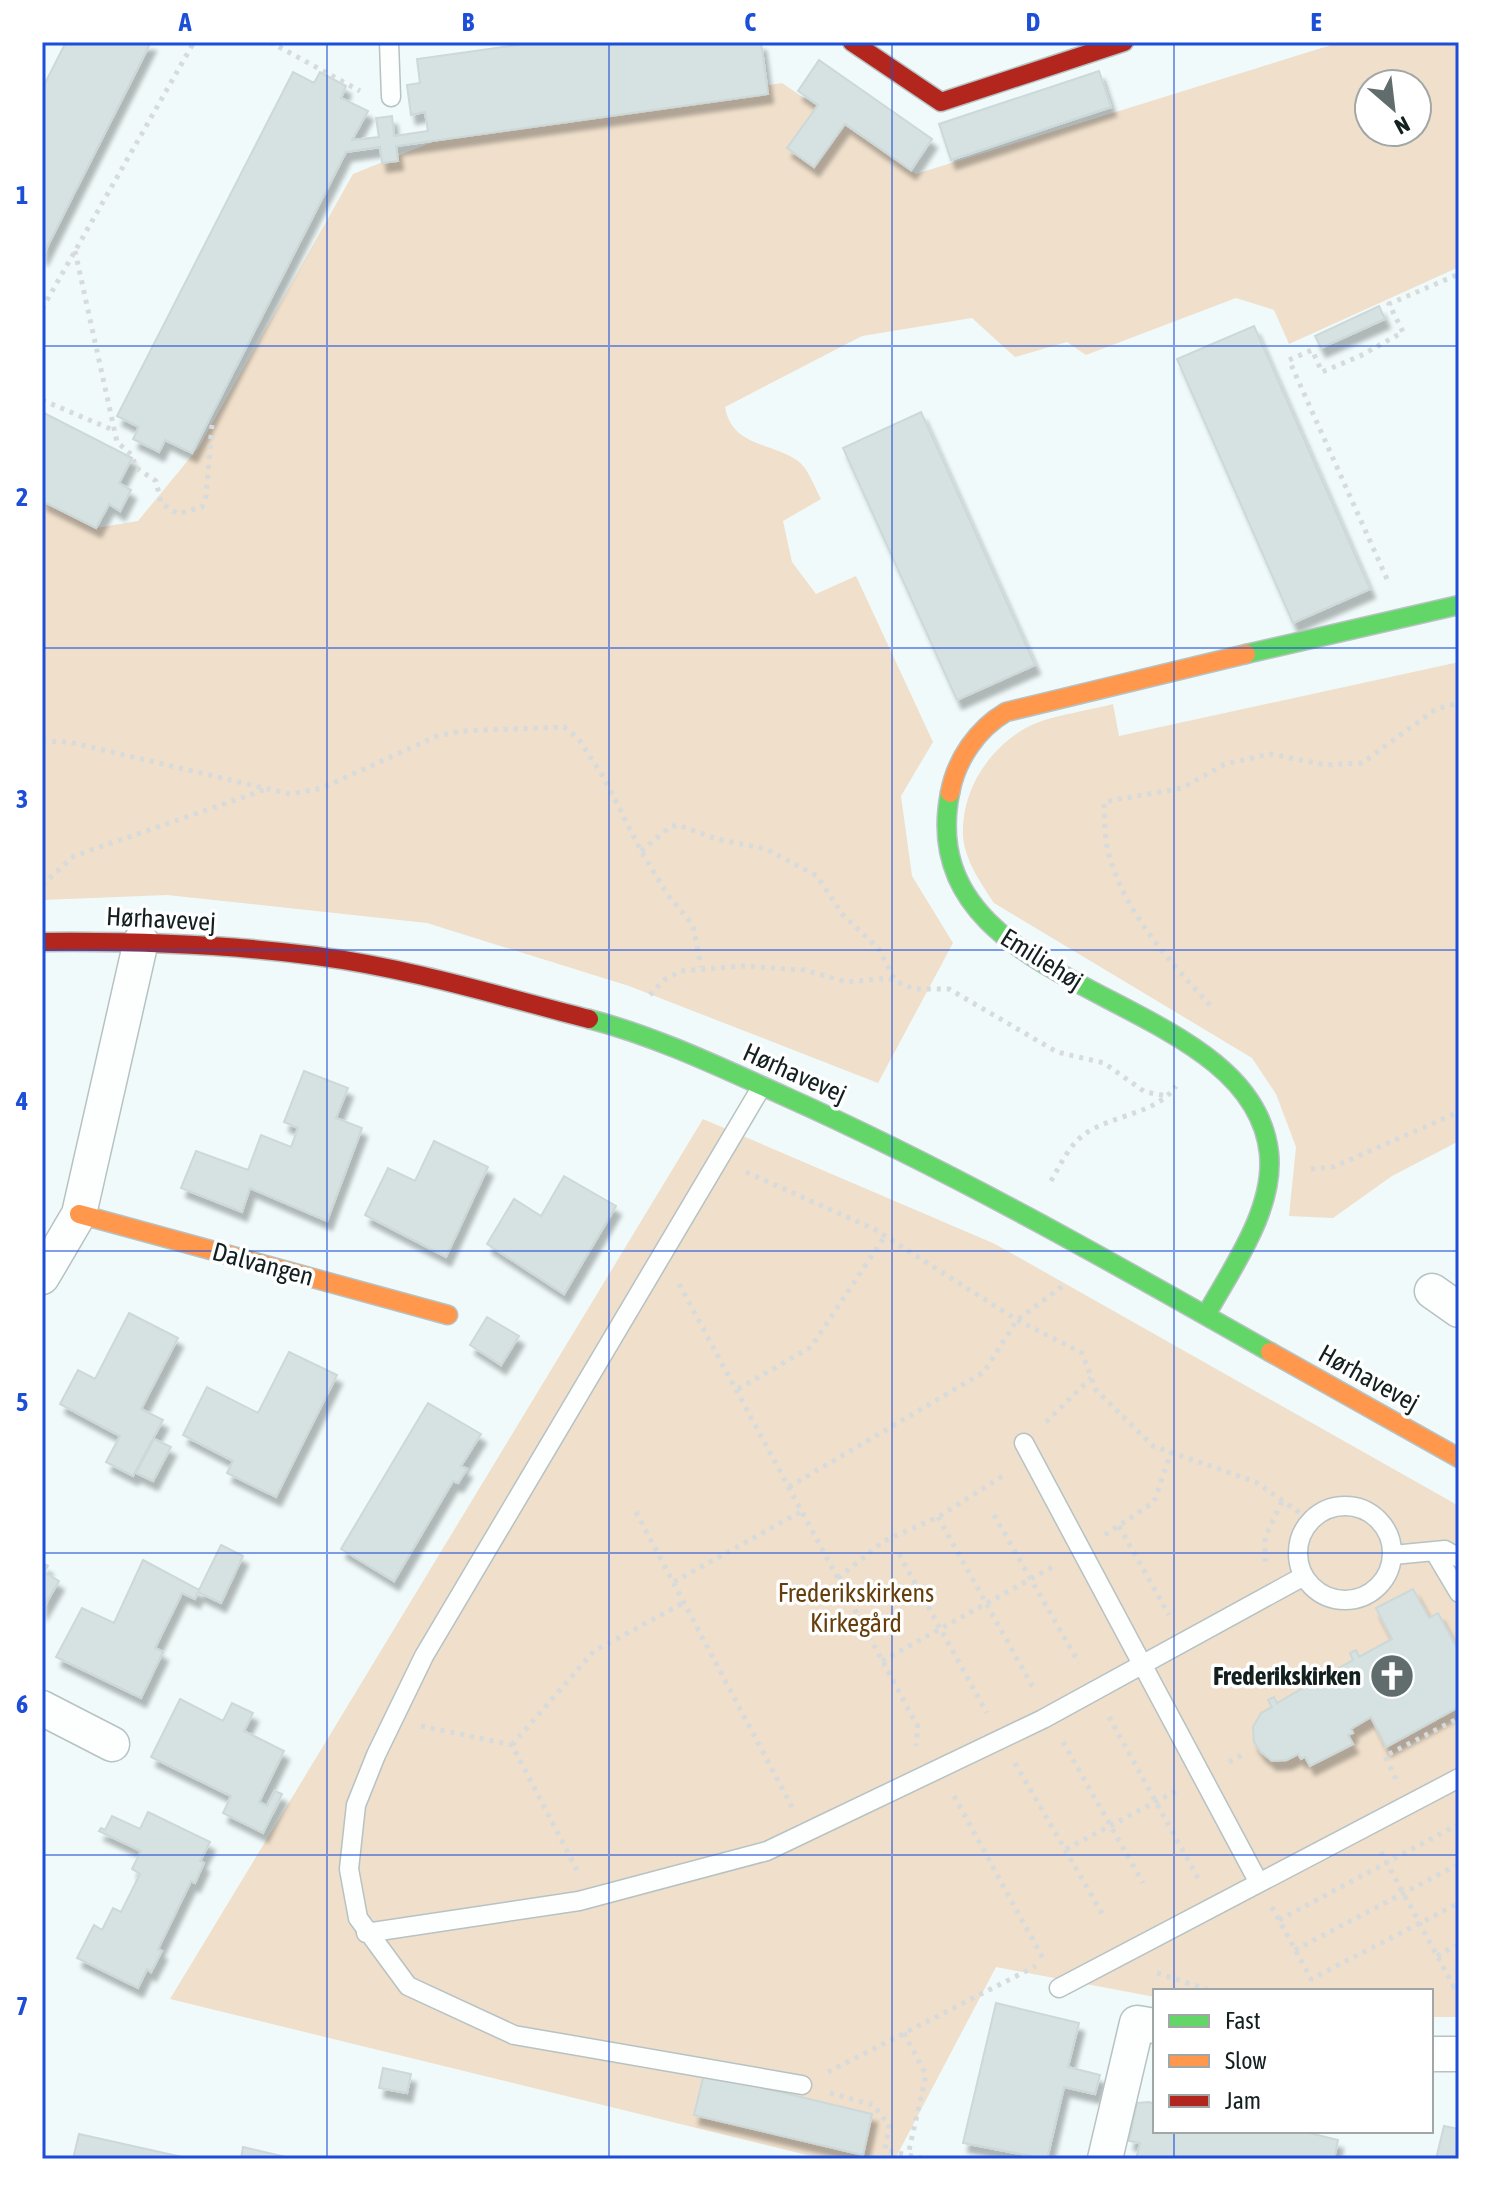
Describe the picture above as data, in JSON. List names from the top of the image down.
{
  "streets": {
    "street": ["Hørhavevej", "Emiliehøj", "Dalvangen"]
  },
  "crossings": [
    ["Hørhavevej", "Emiliehøj"]
  ],
  "parks": ["Frederikskirkens Kirkegård"],
  "places": {
    "church": ["Frederikskirken"]
  },
  "legend": ["Fast", "Slow", "Jam"],
  "north": "bottom right",
  "grid": {
    "columns": [
      "A",
      "B",
      "C",
      "D",
      "E"
    ],
    "rows": [
      "1",
      "2",
      "3",
      "4",
      "5",
      "6",
      "7"
    ]
  }
}
